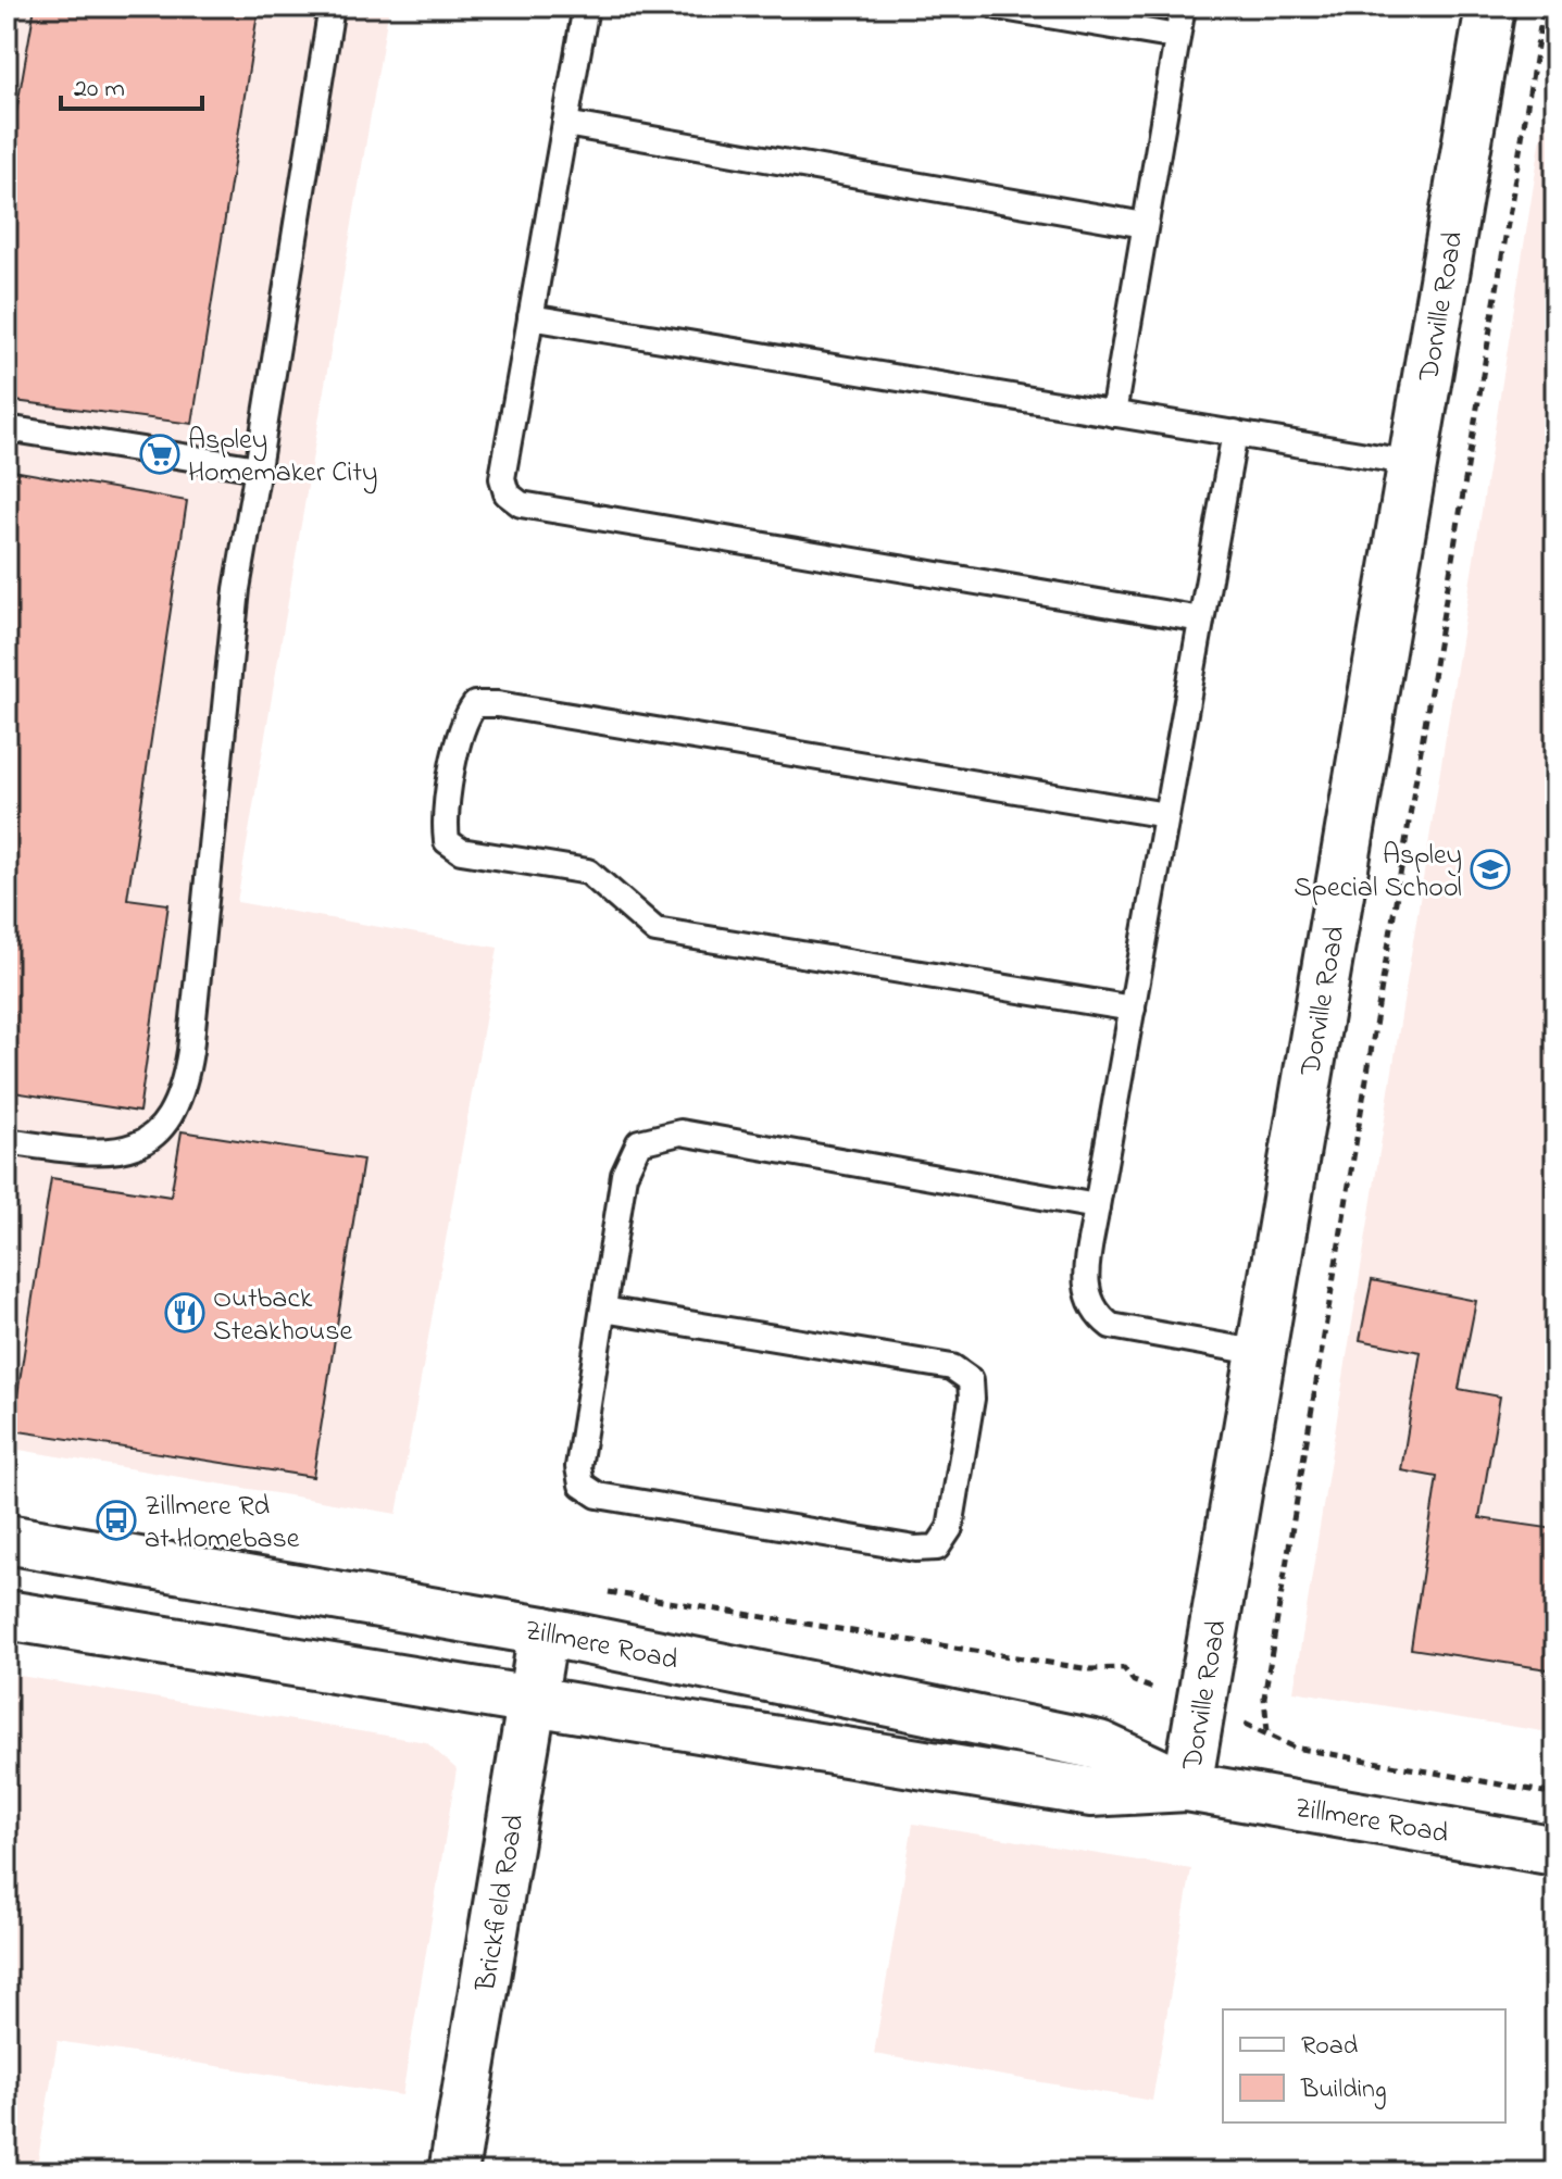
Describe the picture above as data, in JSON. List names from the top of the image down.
{
  "streets": {
    "main road": ["Dorville Road", "Zillmere Road", "Brickfield Road"]
  },
  "crossings": [
    ["Dorville Road", "Zillmere Road"],
    ["Zillmere Road", "Brickfield Road"]
  ],
  "places": {
    "supermarket": ["Aspley Homemaker City"],
    "school or university": ["Aspley Special School"],
    "restaurant": ["Outback Steakhouse"],
    "bus stop": ["Zillmere Rd at Homebase"]
  },
  "legend": ["Road", "Building"],
  "scale_bar": "20 m"
}
